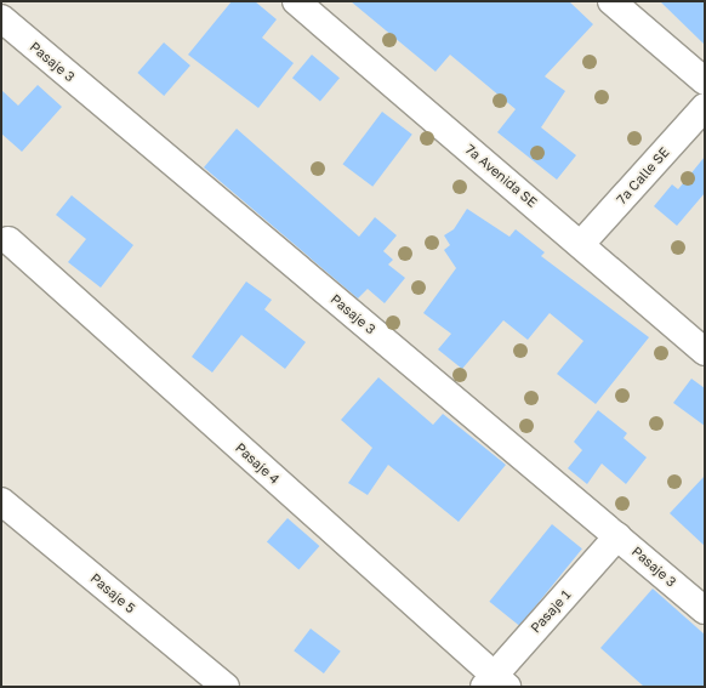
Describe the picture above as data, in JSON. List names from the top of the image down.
{
  "streets": {
    "street": [
      "Pasaje 3",
      "7a Avenida SE",
      "7a Calle SE",
      "Pasaje 4",
      "Pasaje 5",
      "Pasaje 1"
    ]
  },
  "crossings": [
    ["Pasaje 3", "Pasaje 1"],
    ["7a Avenida SE", "7a Calle SE"],
    ["Pasaje 4", "Pasaje 1"]
  ]
}
